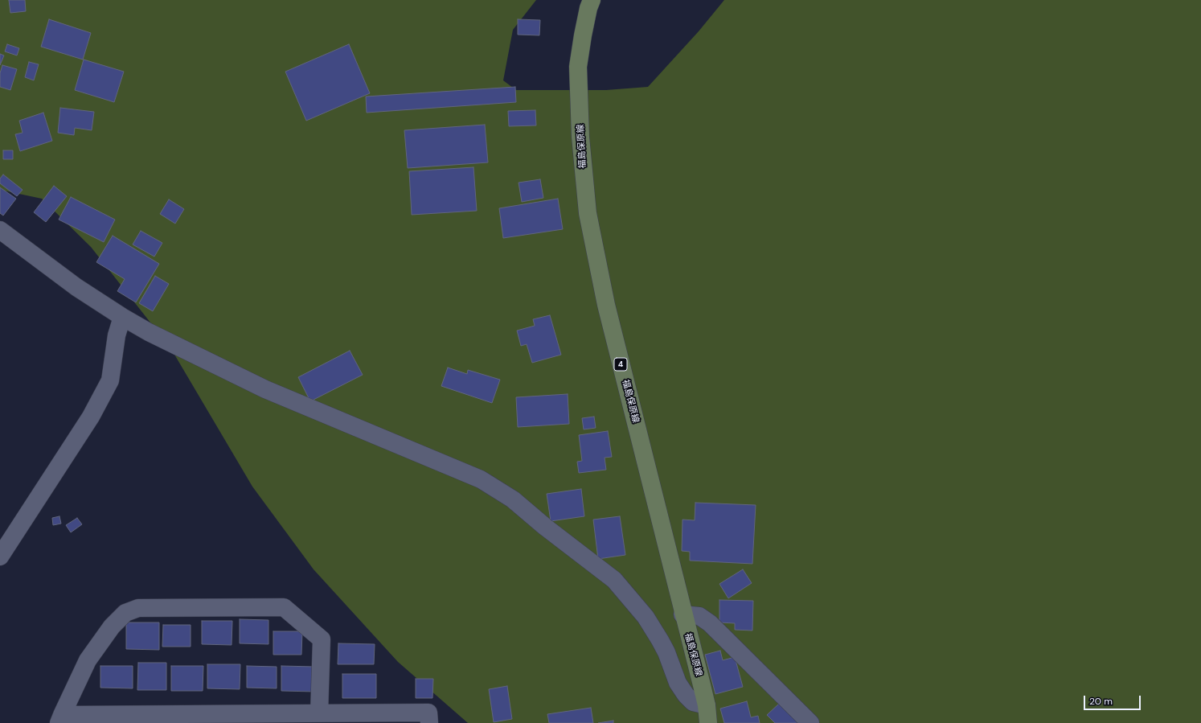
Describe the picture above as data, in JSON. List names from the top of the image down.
{
  "streets": {
    "main road": ["福島保原線", "4"]
  },
  "scale_bar": "20 m"
}
